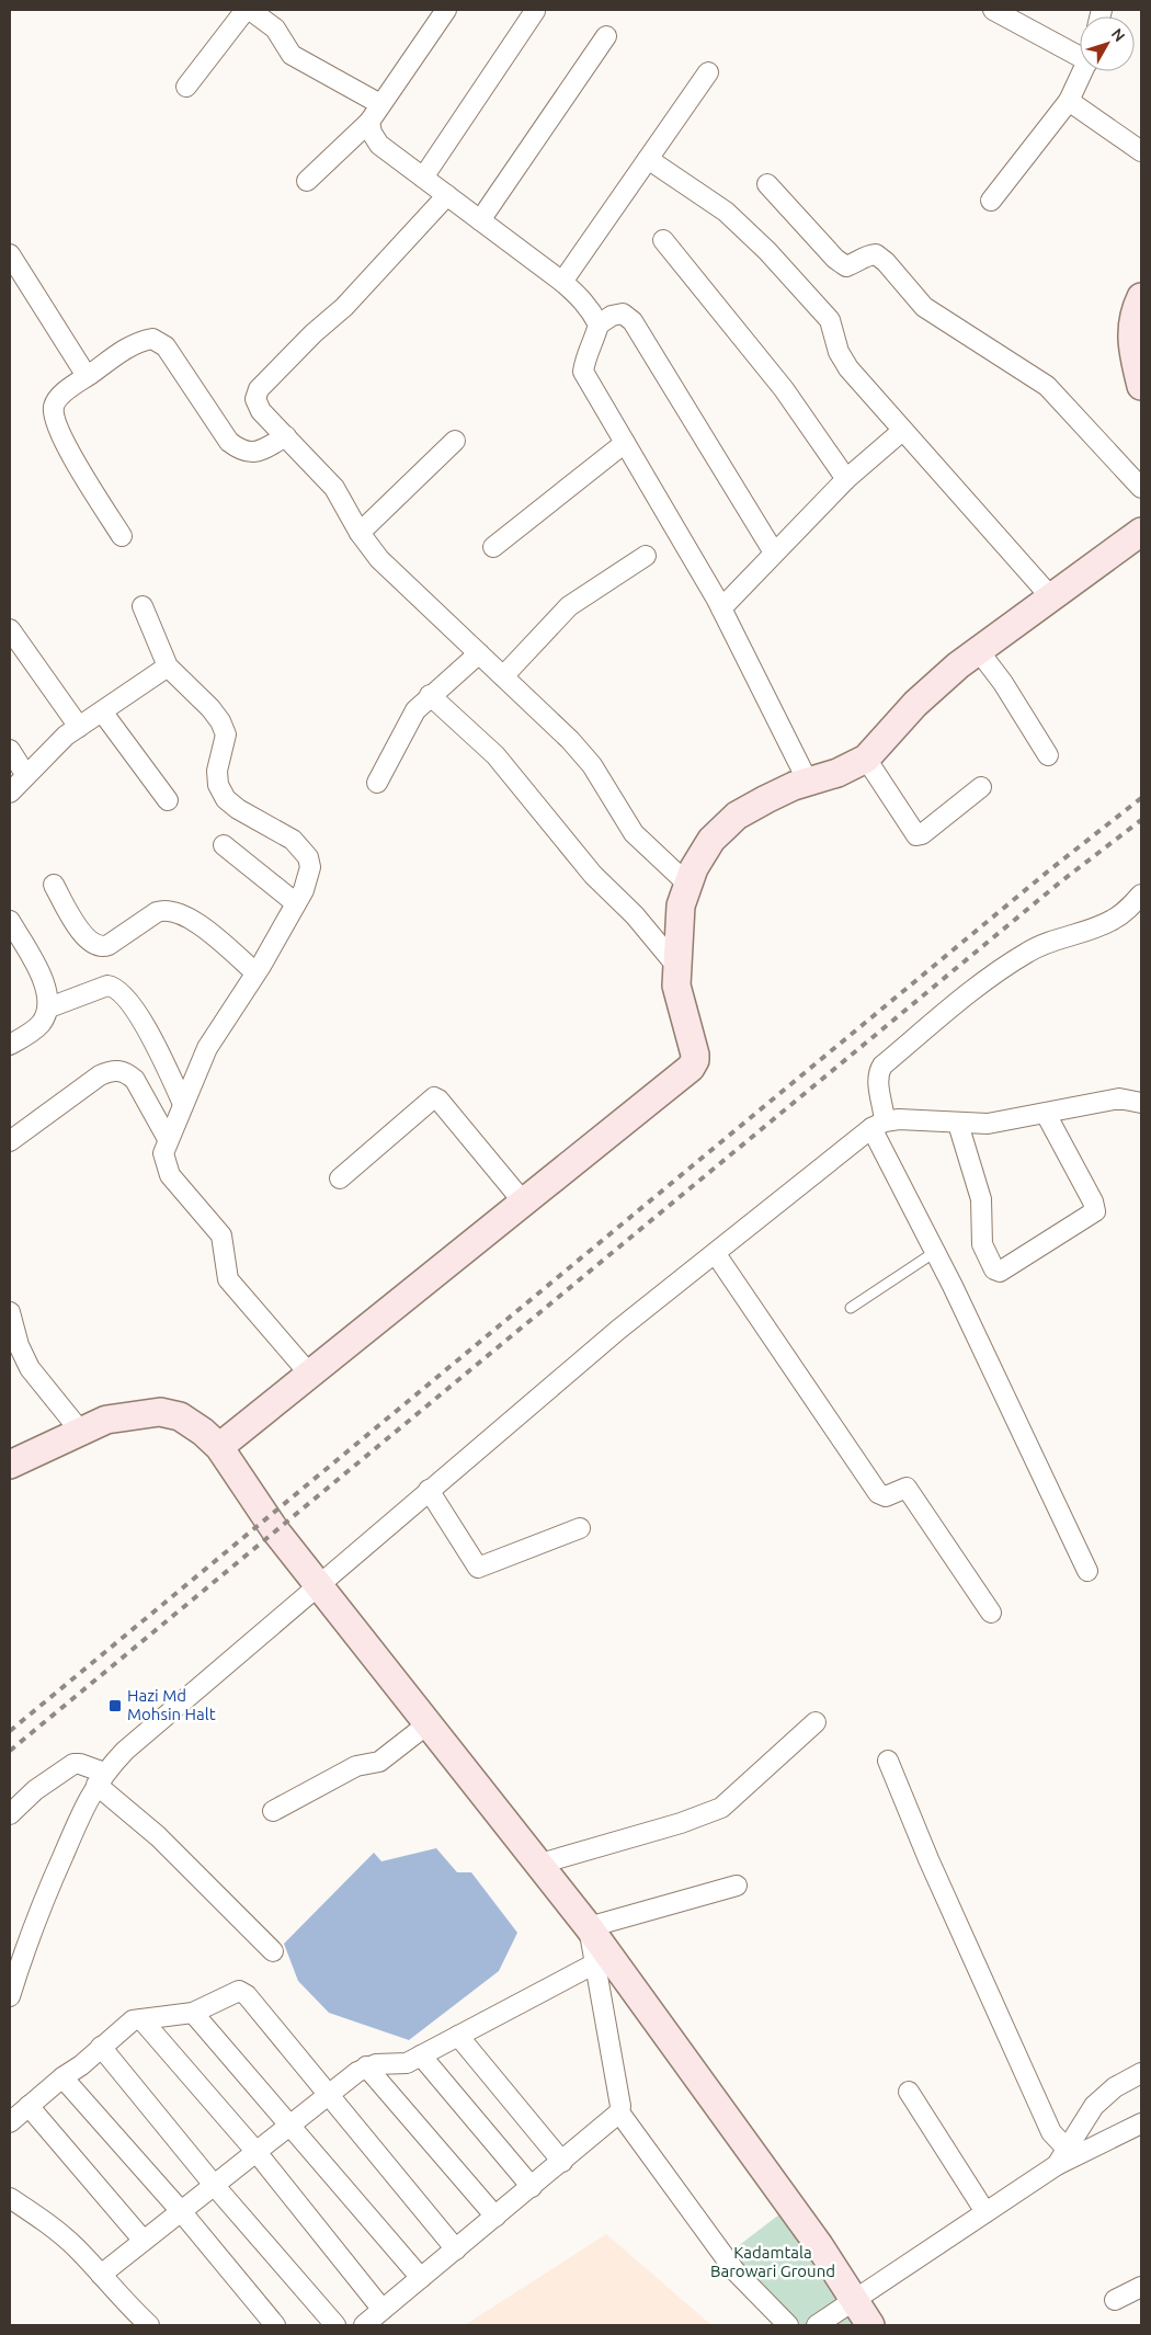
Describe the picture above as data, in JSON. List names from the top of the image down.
{
  "parks": ["Kadamtala Barowari Ground"],
  "places": {
    "transit": ["Hazi Md Mohsin Halt"]
  },
  "north": "top right"
}
